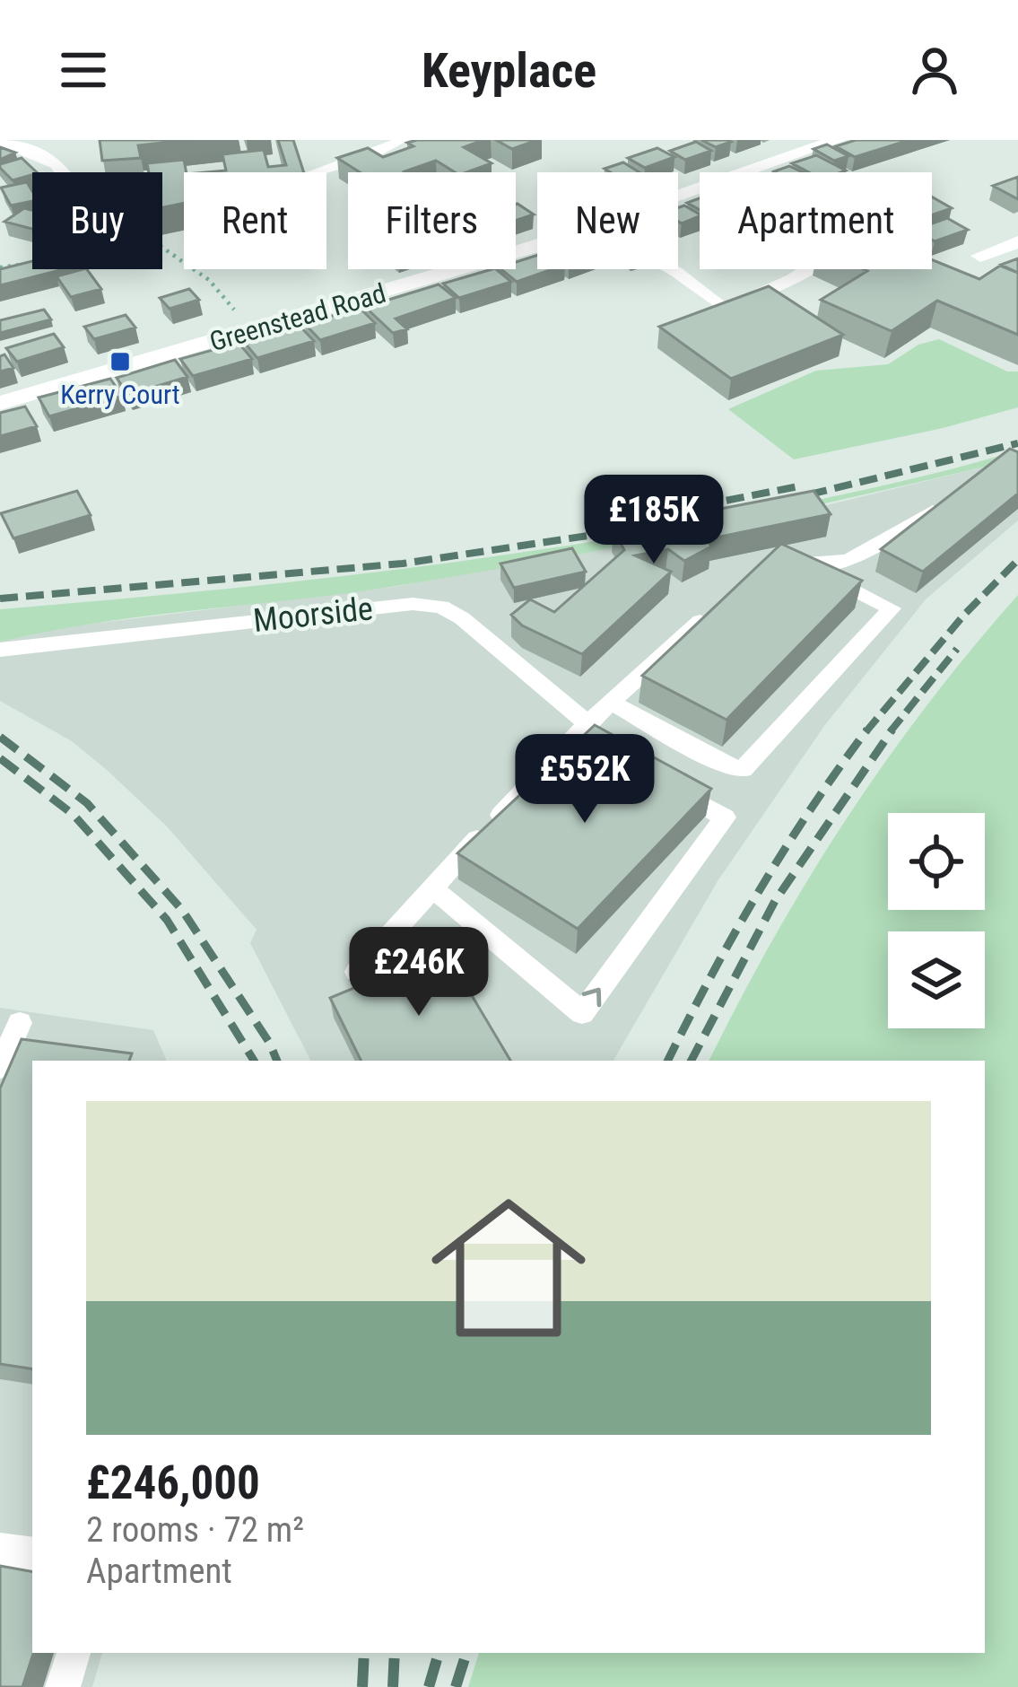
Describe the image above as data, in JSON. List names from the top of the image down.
{
  "streets": {
    "street": ["Greenstead Road"],
    "lane": ["Moorside"]
  },
  "places": {
    "transit": ["Kerry Court"]
  },
  "page": {
    "header": "Keyplace",
    "chip": [
      "Buy",
      "Rent",
      "Filters",
      "New",
      "Apartment"
    ],
    "price": ["£185K", "£552K", "£246K"],
    "list": [
      {
        "name": "£246,000",
        "note": "2 rooms · 72 m² · Apartment"
      }
    ]
  }
}
